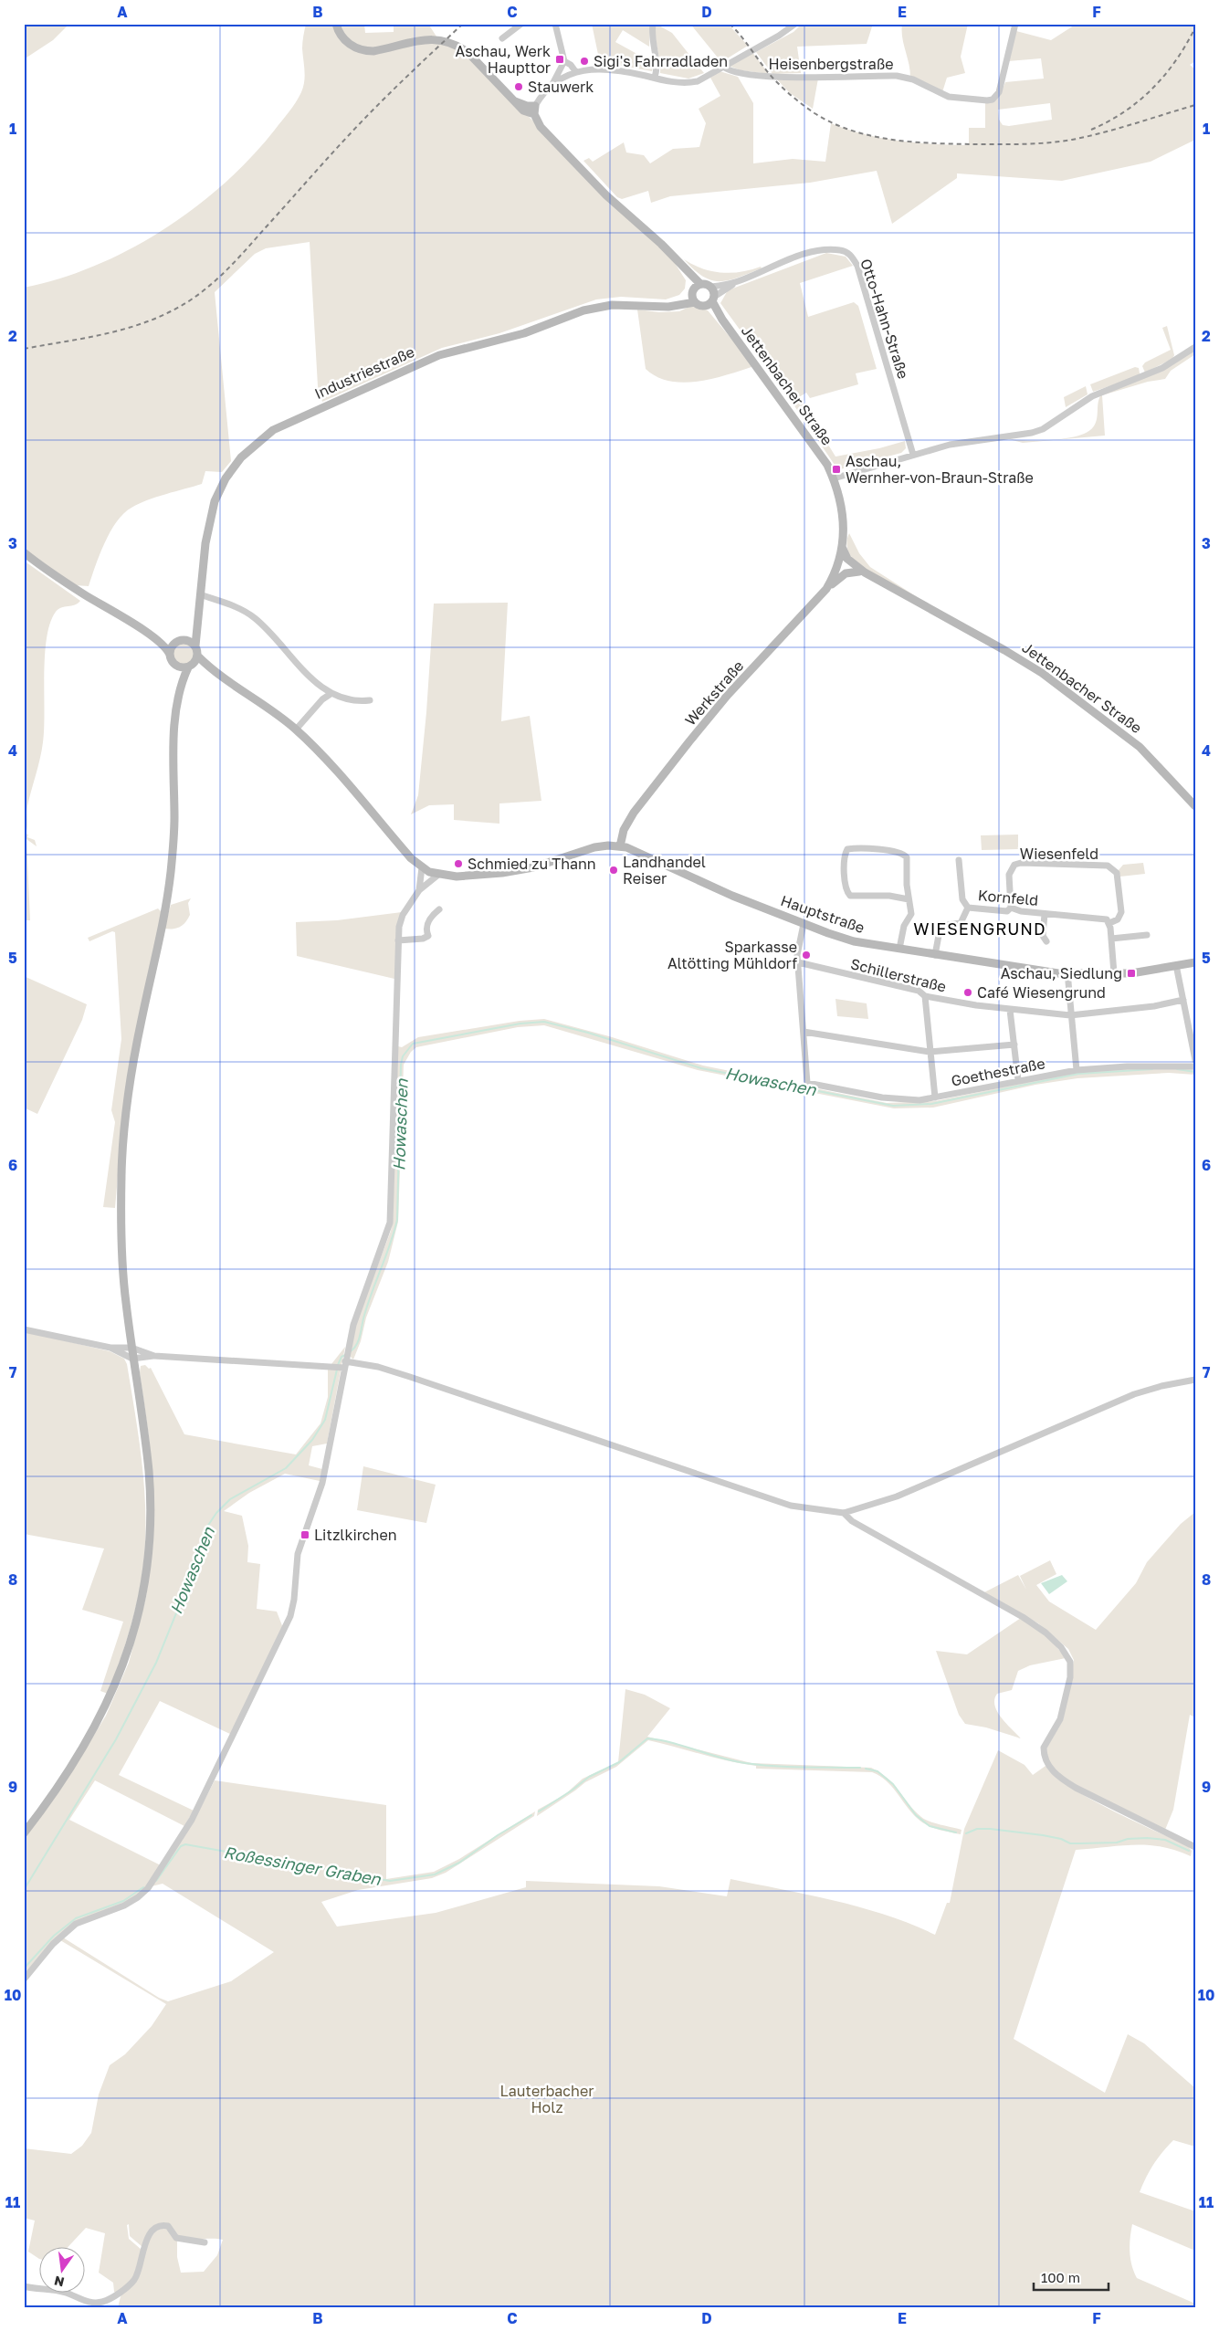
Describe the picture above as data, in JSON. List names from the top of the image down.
{
  "streets": {
    "street": [
      "Heisenbergstraße",
      "Otto-Hahn-Straße",
      "Industriestraße",
      "Jettenbacher Straße",
      "Werkstraße",
      "Wiesenfeld",
      "Kornfeld",
      "Hauptstraße",
      "Schillerstraße",
      "Goethestraße"
    ]
  },
  "crossings": [
    ["Otto-Hahn-Straße", "Jettenbacher Straße"],
    ["Jettenbacher Straße", "Werkstraße"],
    ["Werkstraße", "Hauptstraße"],
    ["Wiesenfeld", "Kornfeld"],
    ["Kornfeld", "Hauptstraße"]
  ],
  "districts": ["WIESENGRUND"],
  "water": ["Howaschen", "Roßessinger Graben"],
  "parks": ["Lauterbacher Holz"],
  "places": {
    "transit": [
      "Aschau, Werk Haupttor",
      "Aschau, Wernher-von-Braun-Straße",
      "Aschau, Siedlung",
      "Litzlkirchen"
    ],
    "other": [
      "Sigi's Fahrradladen",
      "Stauwerk",
      "Schmied zu Thann",
      "Landhandel Reiser",
      "Sparkasse Altötting Mühldorf",
      "Café Wiesengrund"
    ]
  },
  "scale_bar": "100 m",
  "north": "bottom",
  "grid": {
    "columns": [
      "A",
      "B",
      "C",
      "D",
      "E",
      "F"
    ],
    "rows": [
      "1",
      "2",
      "3",
      "4",
      "5",
      "6",
      "7",
      "8",
      "9",
      "10",
      "11"
    ]
  }
}
